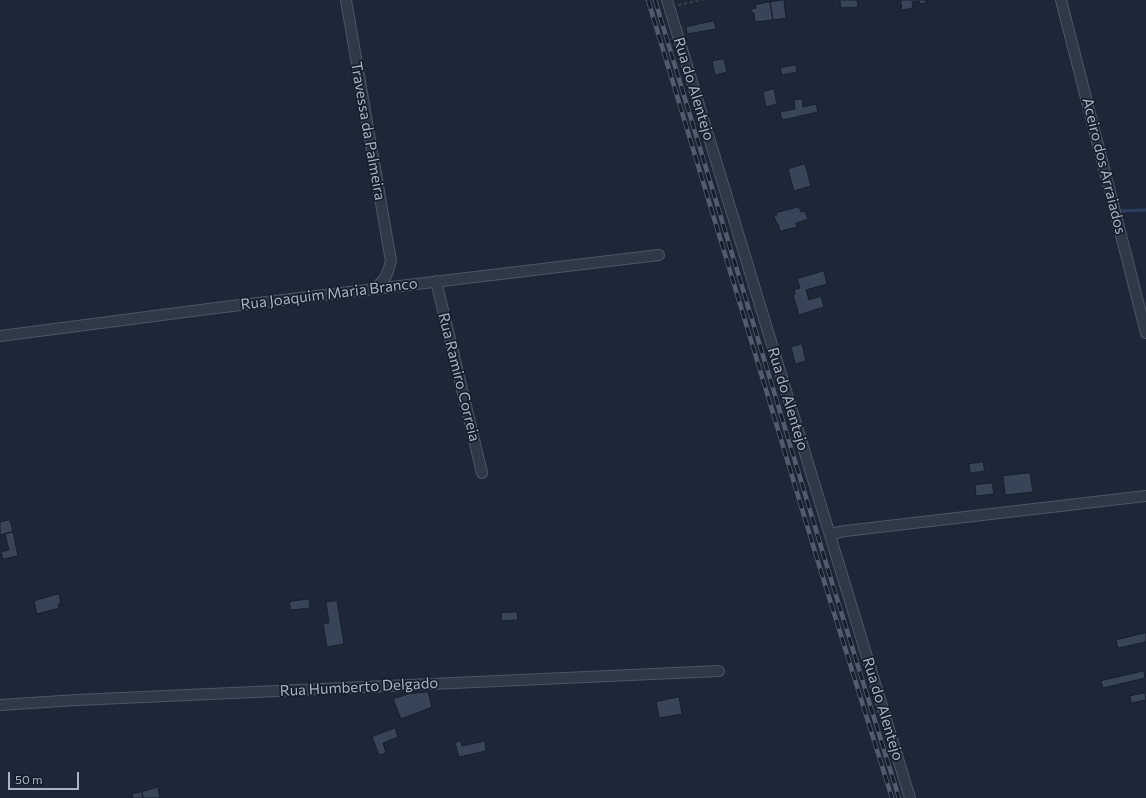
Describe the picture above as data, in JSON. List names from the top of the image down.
{
  "streets": {
    "street": [
      "Rua do Alentejo",
      "Travessa da Palmeira",
      "Aceiro dos Arraiados",
      "Rua Joaquim Maria Branco",
      "Rua Ramiro Correia",
      "Rua Humberto Delgado"
    ]
  },
  "crossings": [
    ["Travessa da Palmeira", "Rua Joaquim Maria Branco"],
    ["Rua Joaquim Maria Branco", "Rua Ramiro Correia"]
  ],
  "scale_bar": "50 m"
}
